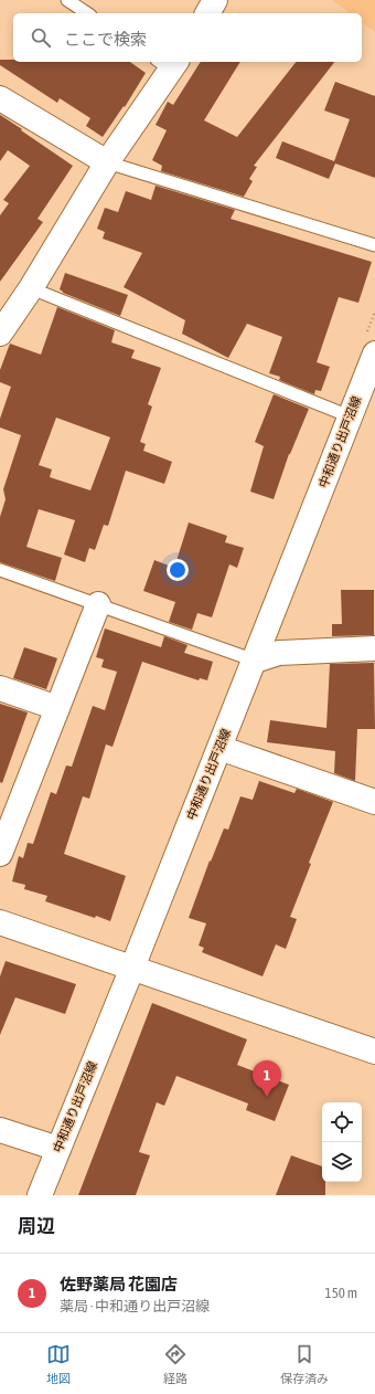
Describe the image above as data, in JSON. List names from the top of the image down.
{
  "streets": {
    "street": ["中和通り出戸沼線"]
  },
  "page": {
    "search": "ここで検索",
    "pins": "1",
    "heading": "周辺",
    "list": [
      {
        "mark": "1",
        "name": "佐野薬局 花園店",
        "note": "薬局 · 中和通り出戸沼線",
        "value": "150 m"
      }
    ],
    "nav": ["地図", "経路", "保存済み"]
  }
}
